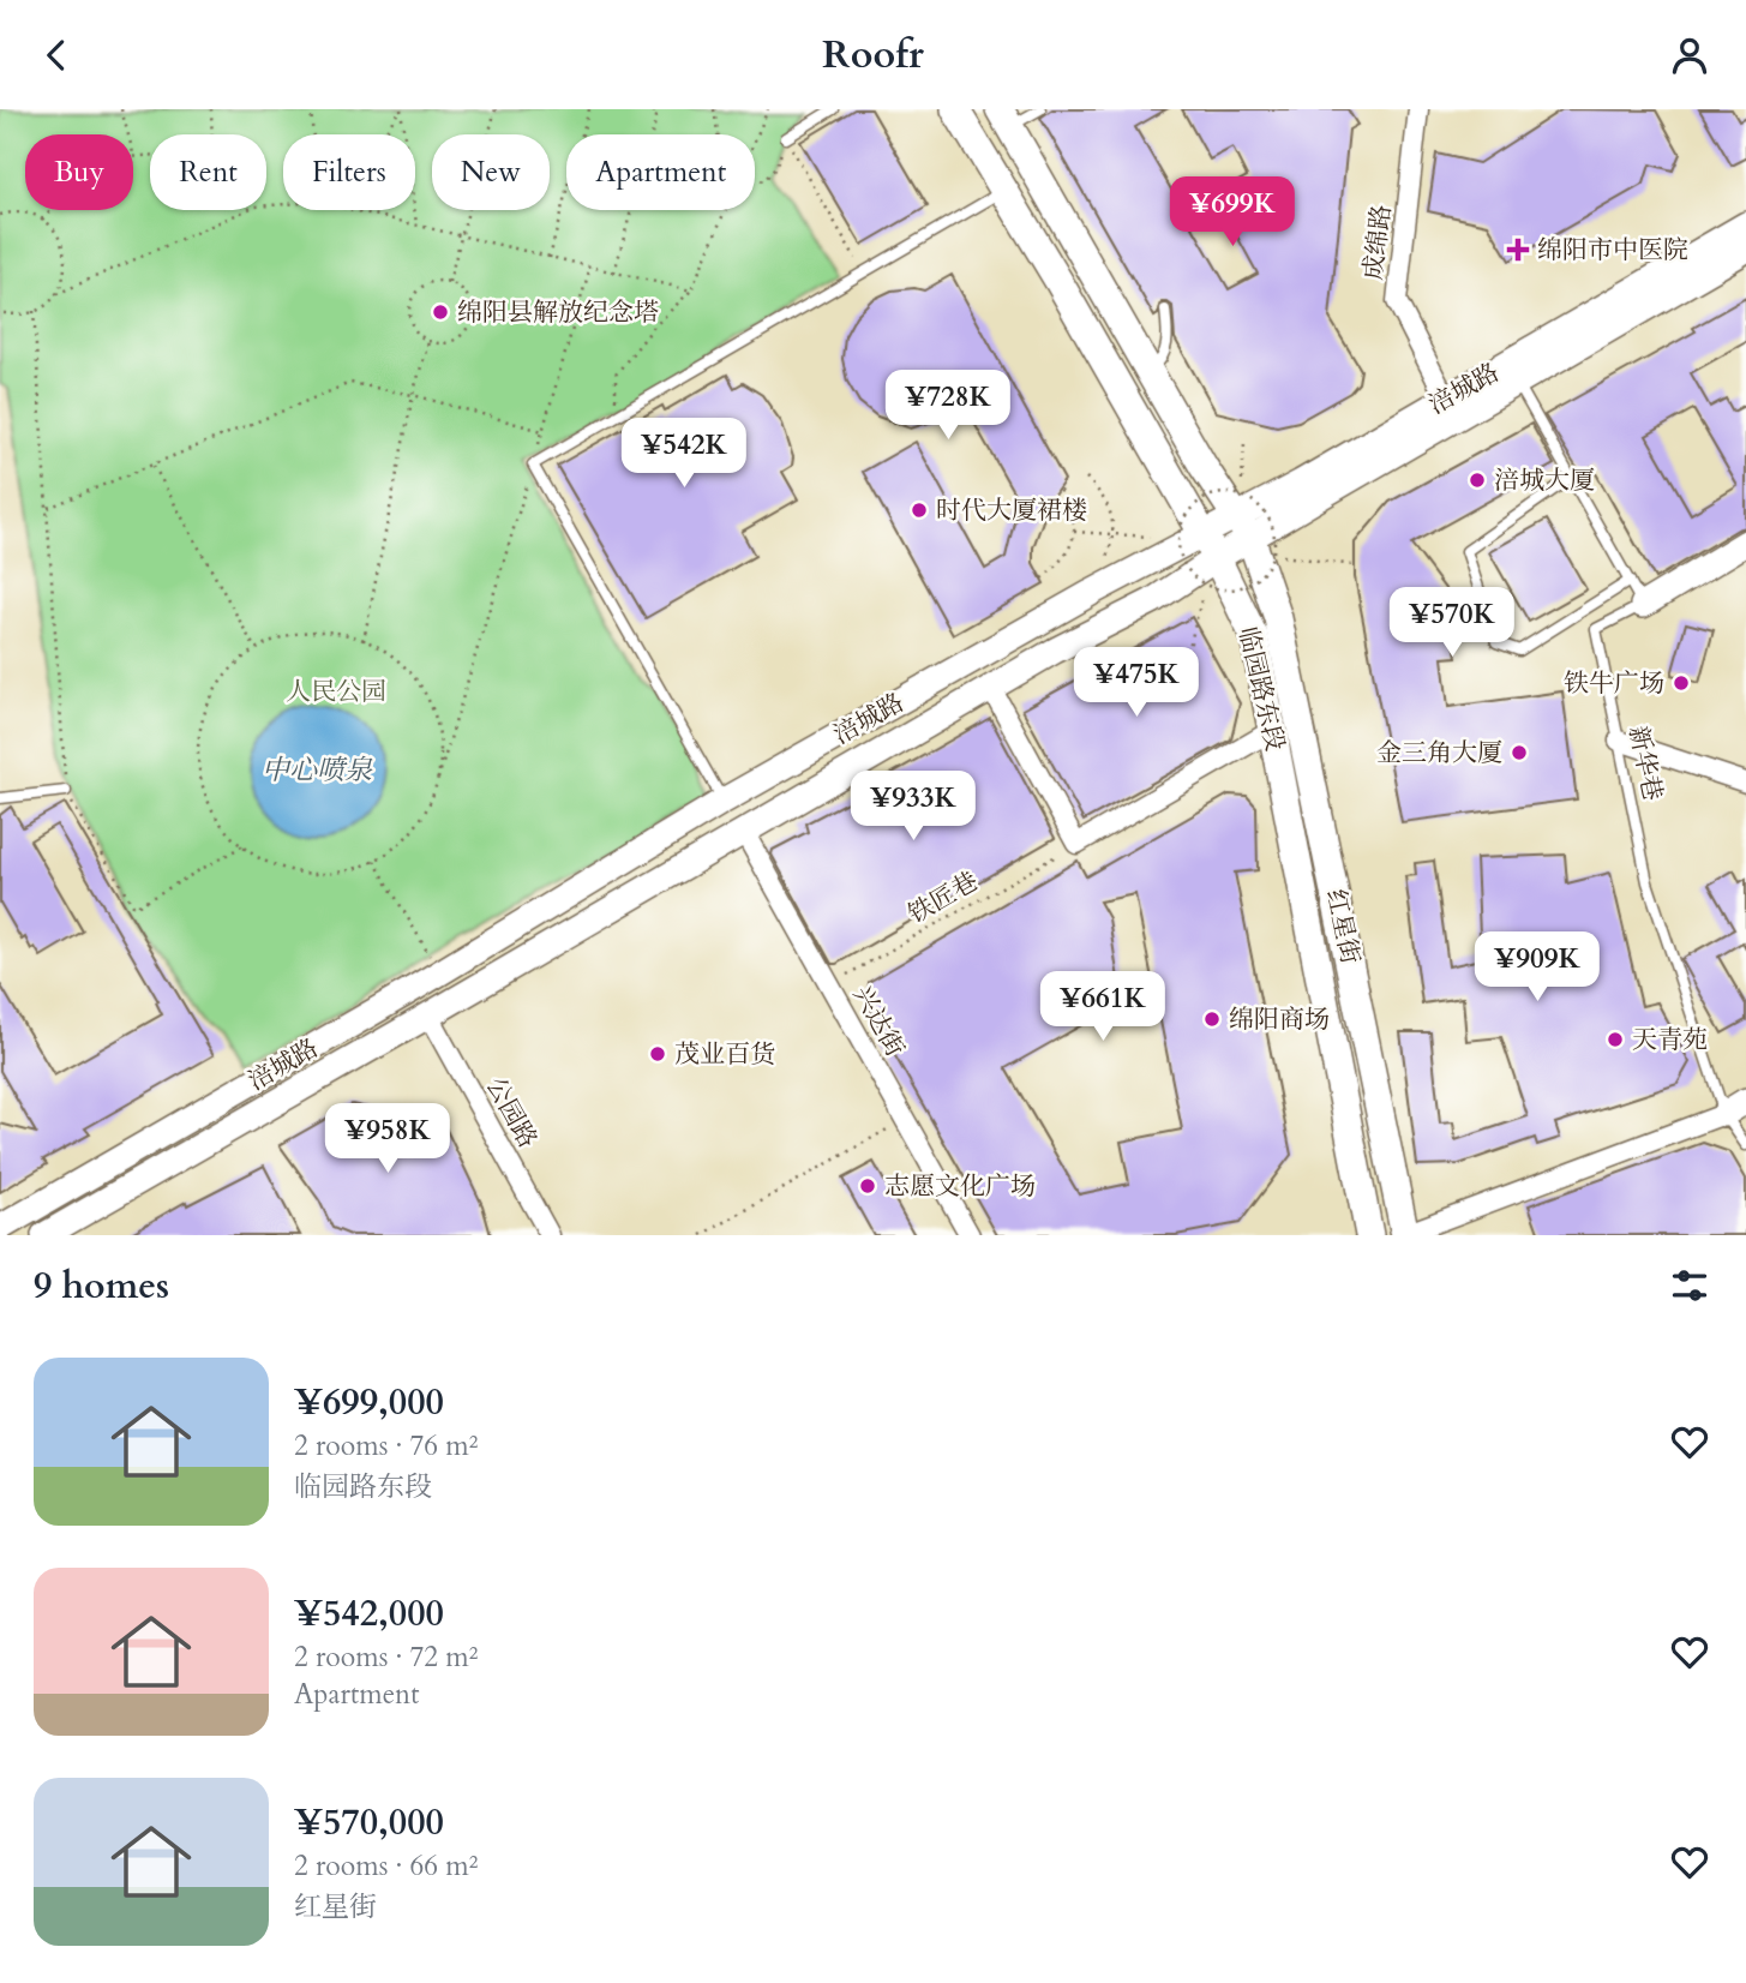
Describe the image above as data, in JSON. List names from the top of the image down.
{
  "streets": {
    "main road": ["临园路东段", "红星街"],
    "street": [
      "成绵路",
      "涪城路",
      "兴达街",
      "公园路"
    ],
    "lane": ["新华巷"],
    "path": ["铁匠巷"]
  },
  "crossings": [
    ["成绵路", "涪城路"],
    ["涪城路", "临园路东段"],
    ["涪城路", "红星街"],
    ["涪城路", "兴达街"],
    ["涪城路", "公园路"],
    ["铁匠巷", "兴达街"]
  ],
  "water": ["中心喷泉"],
  "parks": ["人民公园"],
  "places": {
    "health": ["绵阳市中医院"],
    "other": [
      "绵阳县解放纪念塔",
      "涪城大厦",
      "时代大厦裙楼",
      "铁牛广场",
      "金三角大厦",
      "绵阳商场",
      "天青苑",
      "茂业百货",
      "志愿文化广场"
    ]
  },
  "page": {
    "header": "Roofr",
    "chip": [
      "Buy",
      "Rent",
      "Filters",
      "New",
      "Apartment"
    ],
    "price": [
      "¥699K",
      "¥728K",
      "¥542K",
      "¥570K",
      "¥475K",
      "¥933K",
      "¥909K",
      "¥661K",
      "¥958K"
    ],
    "heading": "9 homes",
    "list": [
      {
        "name": "¥699,000",
        "note": "2 rooms · 76 m² · 临园路东段"
      },
      {
        "name": "¥542,000",
        "note": "2 rooms · 72 m² · Apartment"
      },
      {
        "name": "¥570,000",
        "note": "2 rooms · 66 m² · 红星街"
      }
    ]
  }
}
